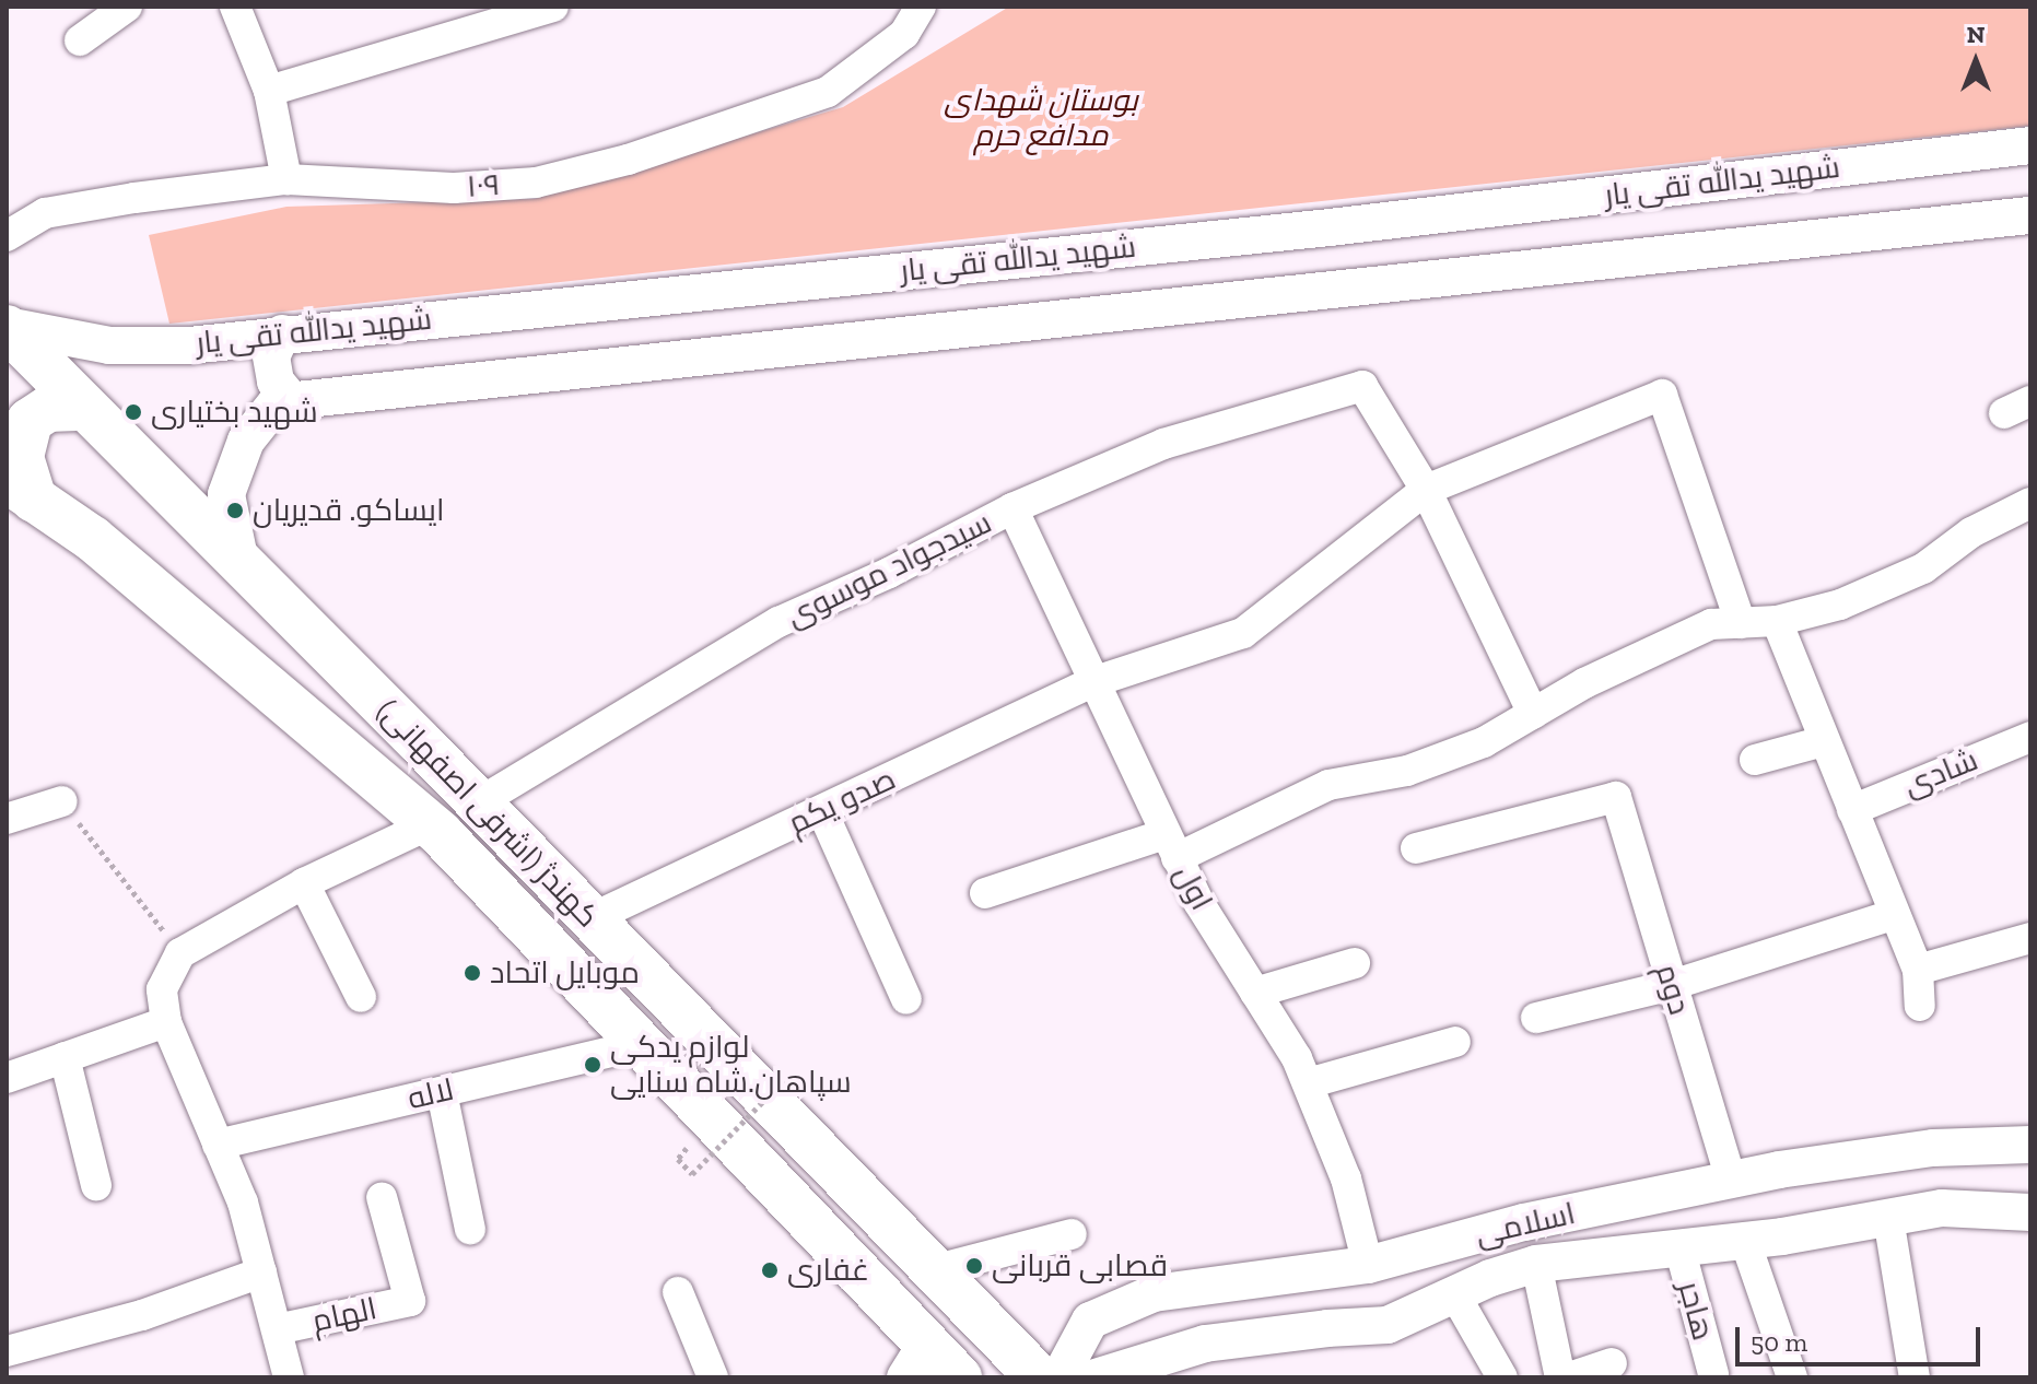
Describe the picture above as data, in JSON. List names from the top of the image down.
{
  "streets": {
    "main road": ["کهندژ (اشرفی اصفهانی)"],
    "street": [
      "شهید یدالله تقی یار",
      "۱۰۹",
      "سیدجواد موسوی",
      "شادی",
      "صدو یکم",
      "اول",
      "دوم",
      "لاله",
      "اسلامی",
      "هاجر",
      "الهام"
    ]
  },
  "crossings": [
    ["شهید یدالله تقی یار", "کهندژ (اشرفی اصفهانی)"],
    ["سیدجواد موسوی", "صدو یکم"],
    ["سیدجواد موسوی", "کهندژ (اشرفی اصفهانی)"],
    ["سیدجواد موسوی", "اول"],
    ["صدو یکم", "کهندژ (اشرفی اصفهانی)"],
    ["صدو یکم", "اول"],
    ["کهندژ (اشرفی اصفهانی)", "لاله"],
    ["اول", "اسلامی"],
    ["دوم", "اسلامی"],
    ["اسلامی", "هاجر"]
  ],
  "parks": ["بوستان شهدای مدافع حرم"],
  "places": [
    "شهید بختیاری",
    "ایساکو. قدیریان",
    "موبایل اتحاد",
    "لوازم یدکی سپاهان.شاه سنایی",
    "قصابی قربانی",
    "غفاری"
  ],
  "scale_bar": "50 m",
  "north": "top"
}
